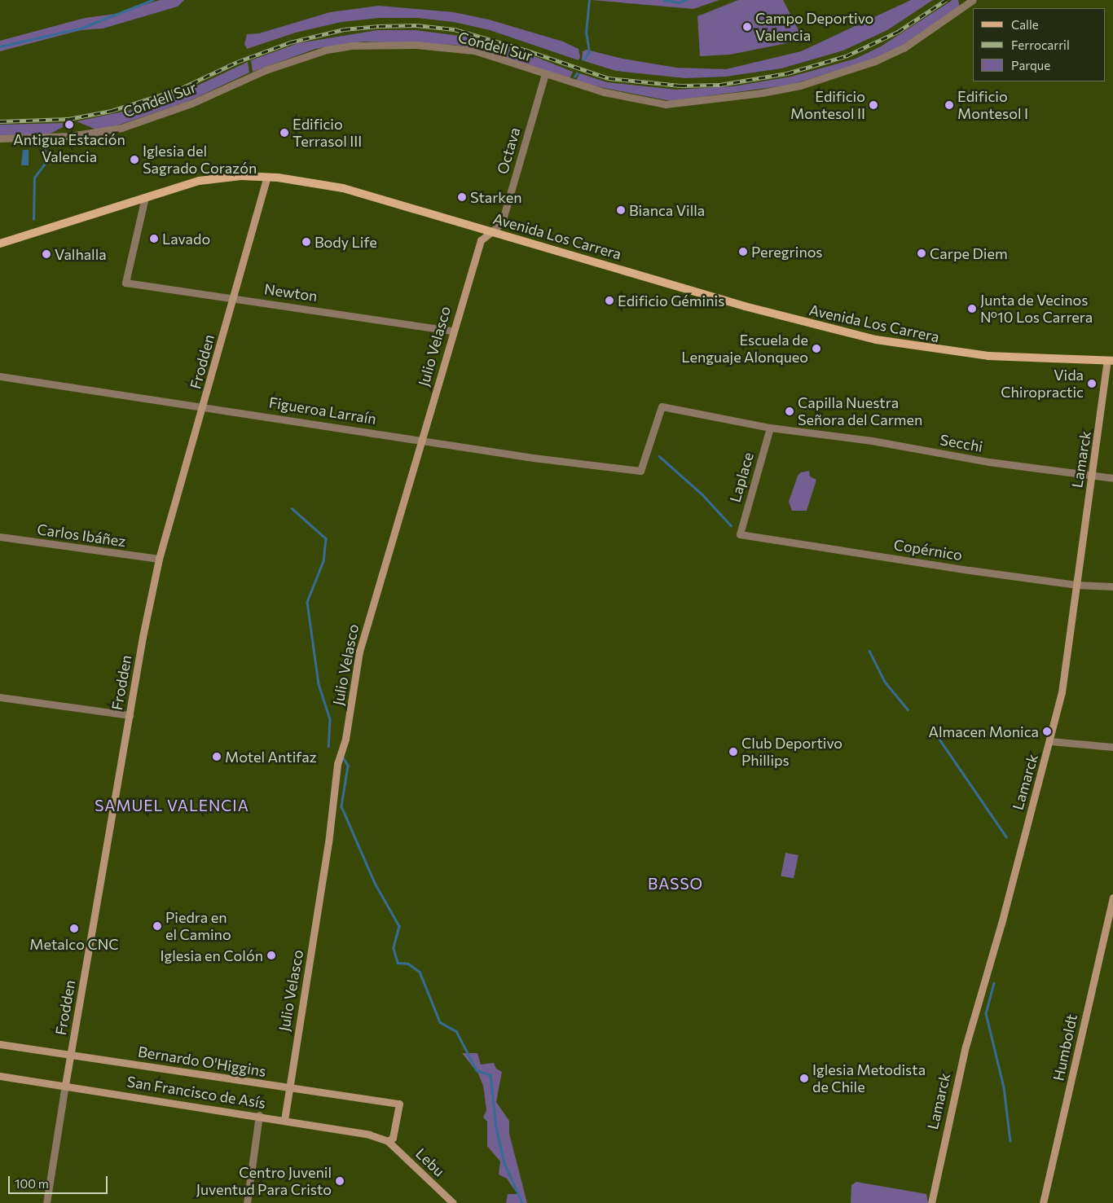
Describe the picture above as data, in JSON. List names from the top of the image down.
{
  "streets": {
    "main road": [
      "Avenida Los Carrera",
      "Julio Velasco",
      "Frodden",
      "Lamarck",
      "Humboldt",
      "Bernardo O'Higgins",
      "San Francisco de Asís",
      "Lebu"
    ],
    "street": [
      "Condell Sur",
      "Octava",
      "Newton",
      "Figueroa Larraín",
      "Secchi",
      "Laplace",
      "Carlos Ibáñez",
      "Copérnico"
    ]
  },
  "crossings": [
    ["Condell Sur", "Octava"],
    ["Octava", "Avenida Los Carrera"],
    ["Octava", "Julio Velasco"],
    ["Avenida Los Carrera", "Newton"],
    ["Avenida Los Carrera", "Julio Velasco"],
    ["Avenida Los Carrera", "Frodden"],
    ["Avenida Los Carrera", "Lamarck"],
    ["Newton", "Julio Velasco"],
    ["Newton", "Frodden"],
    ["Julio Velasco", "Figueroa Larraín"],
    ["Julio Velasco", "Bernardo O'Higgins"],
    ["Julio Velasco", "San Francisco de Asís"],
    ["Frodden", "Figueroa Larraín"],
    ["Frodden", "Carlos Ibáñez"],
    ["Frodden", "Bernardo O'Higgins"],
    ["Frodden", "San Francisco de Asís"],
    ["Figueroa Larraín", "Secchi"],
    ["Secchi", "Lamarck"],
    ["Secchi", "Laplace"],
    ["Lamarck", "Copérnico"],
    ["Laplace", "Copérnico"],
    ["Bernardo O'Higgins", "San Francisco de Asís"],
    ["Bernardo O'Higgins", "Lebu"],
    ["San Francisco de Asís", "Lebu"]
  ],
  "districts": ["SAMUEL VALENCIA", "BASSO"],
  "places": [
    "Campo Deportivo Valencia",
    "Edificio Montesol II",
    "Edificio Montesol I",
    "Antigua Estación Valencia",
    "Edificio Terrasol III",
    "Iglesia del Sagrado Corazón",
    "Starken",
    "Bianca Villa",
    "Lavado",
    "Body Life",
    "Peregrinos",
    "Carpe Diem",
    "Valhalla",
    "Edificio Géminis",
    "Junta de Vecinos Nº10 Los Carrera",
    "Escuela de Lenguaje Alonqueo",
    "Vida Chiropractic",
    "Capilla Nuestra Señora del Carmen",
    "Almacen Monica",
    "Club Deportivo Phillips",
    "Motel Antifaz",
    "Piedra en el Camino",
    "Metalco CNC",
    "Iglesia en Colón",
    "Iglesia Metodista de Chile",
    "Centro Juvenil Juventud Para Cristo"
  ],
  "legend": ["Calle", "Ferrocarril", "Parque"],
  "scale_bar": "100 m"
}
